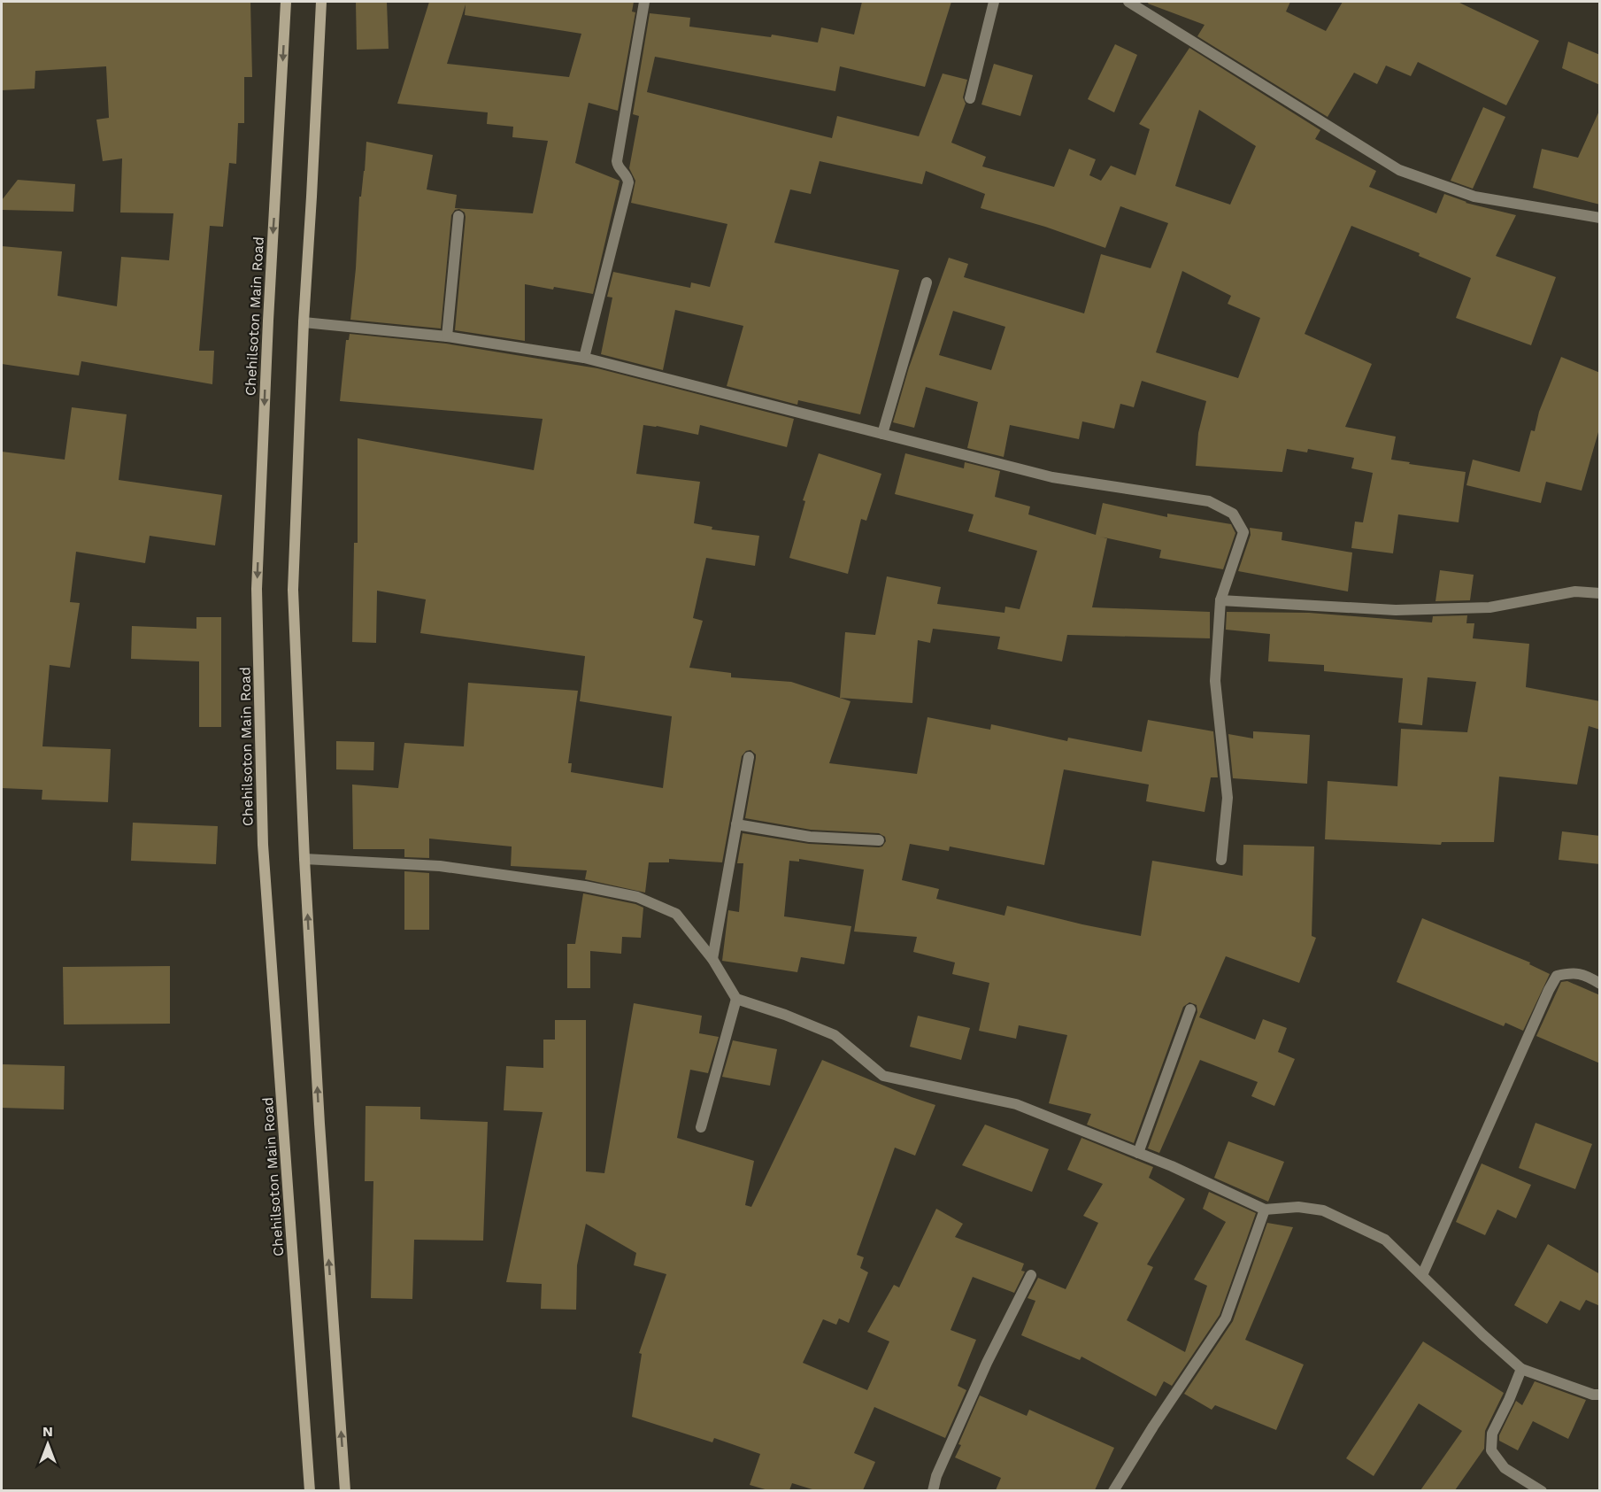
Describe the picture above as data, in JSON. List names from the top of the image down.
{
  "streets": {
    "main road": ["Chehilsoton Main Road"]
  },
  "north": "top"
}
